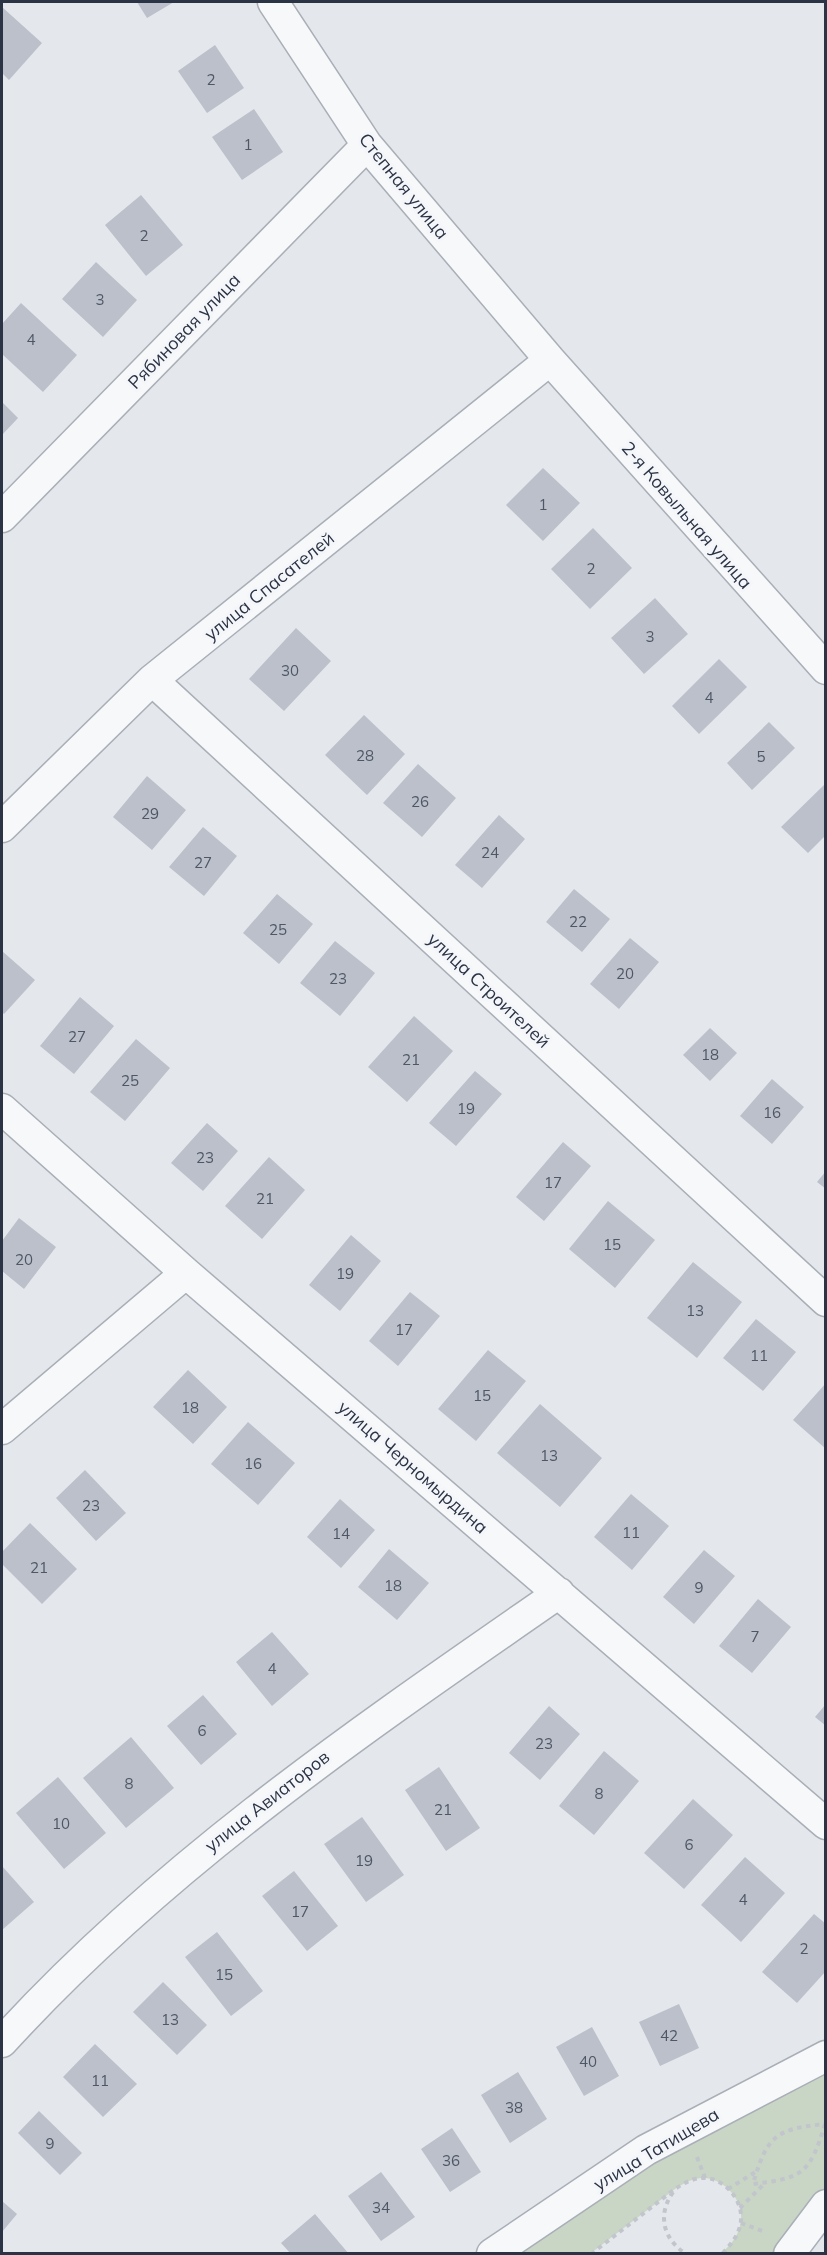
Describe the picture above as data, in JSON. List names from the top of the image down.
{
  "streets": {
    "street": [
      "Степная улица",
      "Рябиновая улица",
      "2-я Ковыльная улица",
      "улица Спасателей",
      "улица Строителей",
      "улица Черномырдина",
      "улица Авиаторов",
      "улица Татищева"
    ]
  },
  "crossings": [
    ["Степная улица", "Рябиновая улица"],
    ["Степная улица", "2-я Ковыльная улица"],
    ["Степная улица", "улица Спасателей"],
    ["2-я Ковыльная улица", "улица Спасателей"],
    ["улица Спасателей", "улица Строителей"],
    ["улица Черномырдина", "улица Авиаторов"]
  ],
  "house_numbers": [
    "2",
    "1",
    "2",
    "3",
    "4",
    "1",
    "2",
    "3",
    "30",
    "4",
    "28",
    "5",
    "26",
    "29",
    "24",
    "27",
    "22",
    "25",
    "20",
    "23",
    "27",
    "18",
    "21",
    "25",
    "19",
    "16",
    "23",
    "17",
    "21",
    "15",
    "20",
    "19",
    "13",
    "17",
    "11",
    "15",
    "18",
    "13",
    "16",
    "23",
    "11",
    "14",
    "21",
    "18",
    "9",
    "7",
    "4",
    "6",
    "23",
    "8",
    "8",
    "21",
    "10",
    "6",
    "19",
    "4",
    "17",
    "2",
    "15",
    "13",
    "42",
    "40",
    "11",
    "38",
    "9",
    "36",
    "34"
  ]
}
